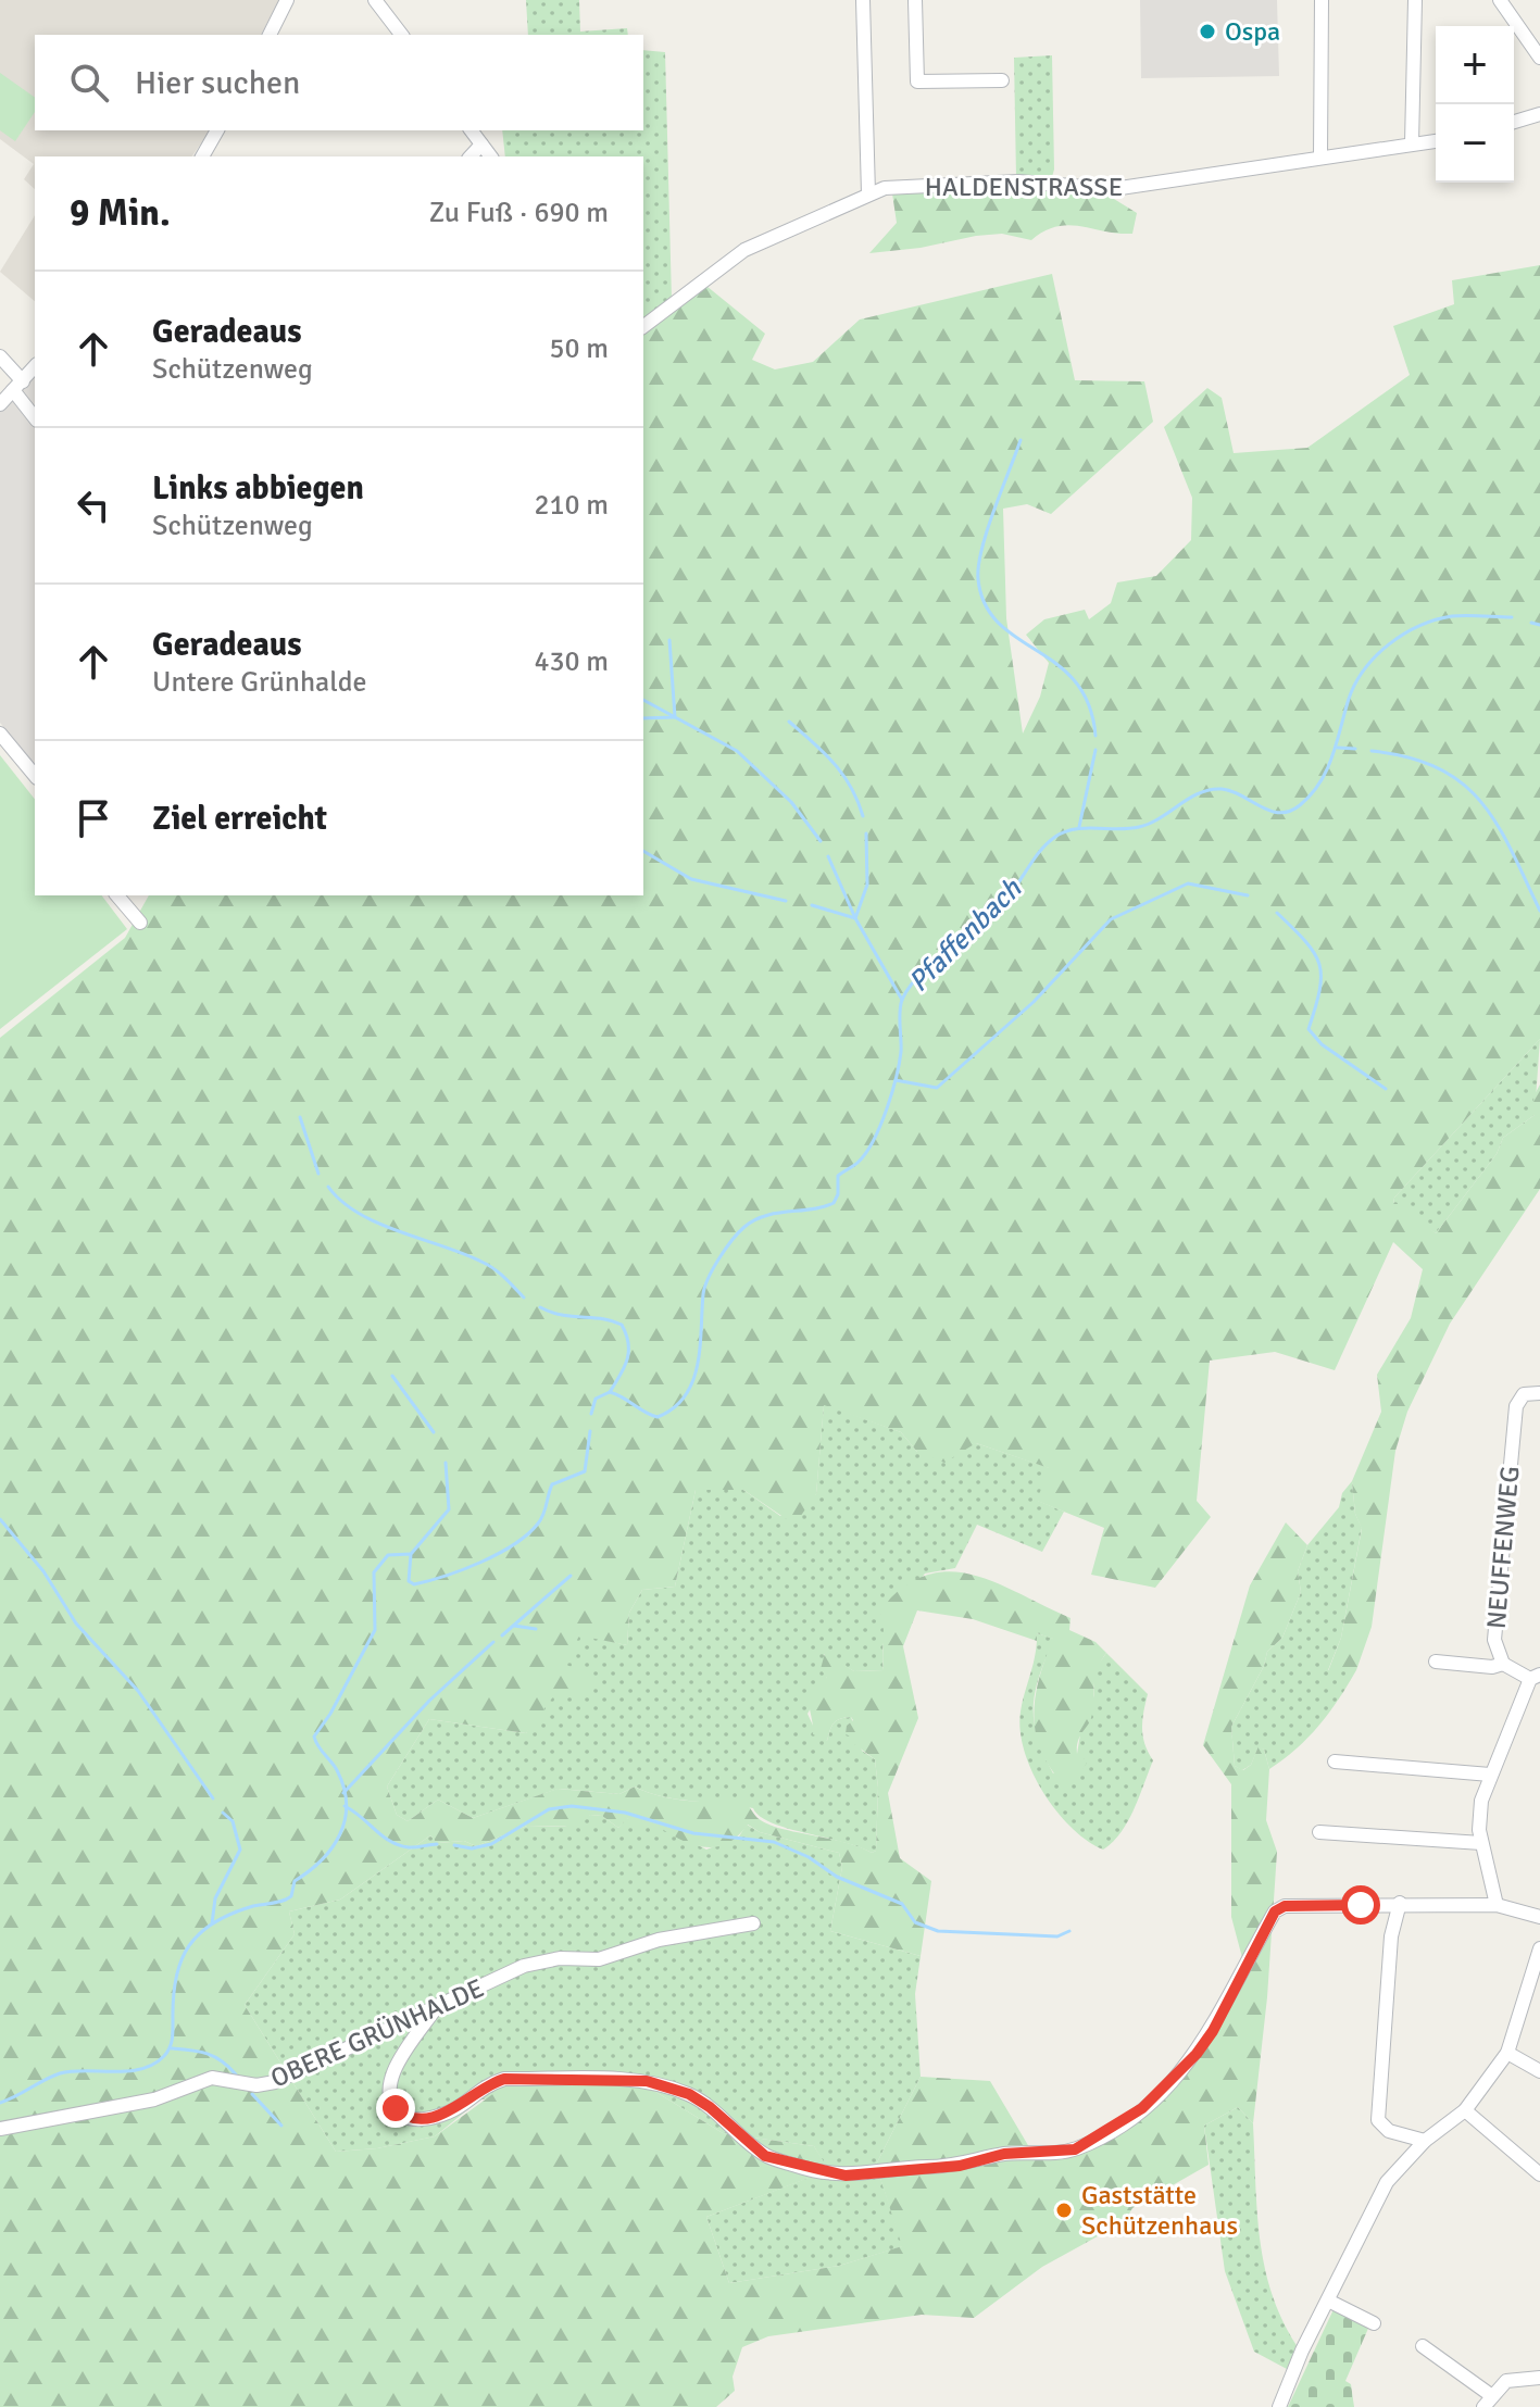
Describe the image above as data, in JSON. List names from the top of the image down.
{
  "streets": {
    "street": ["HALDENSTRASSE", "NEUFFENWEG", "OBERE GRÜNHALDE"]
  },
  "water": ["Pfaffenbach"],
  "places": ["Ospa", "Gaststätte Schützenhaus"],
  "page": {
    "map_buttons": ["+", "−"],
    "search": "Hier suchen",
    "heading": ["9 Min.", "Zu Fuß · 690 m"],
    "list": [
      ["Geradeaus", "Schützenweg", "50 m"],
      ["Links abbiegen", "Schützenweg", "210 m"],
      ["Geradeaus", "Untere Grünhalde", "430 m"],
      "Ziel erreicht"
    ]
  }
}
